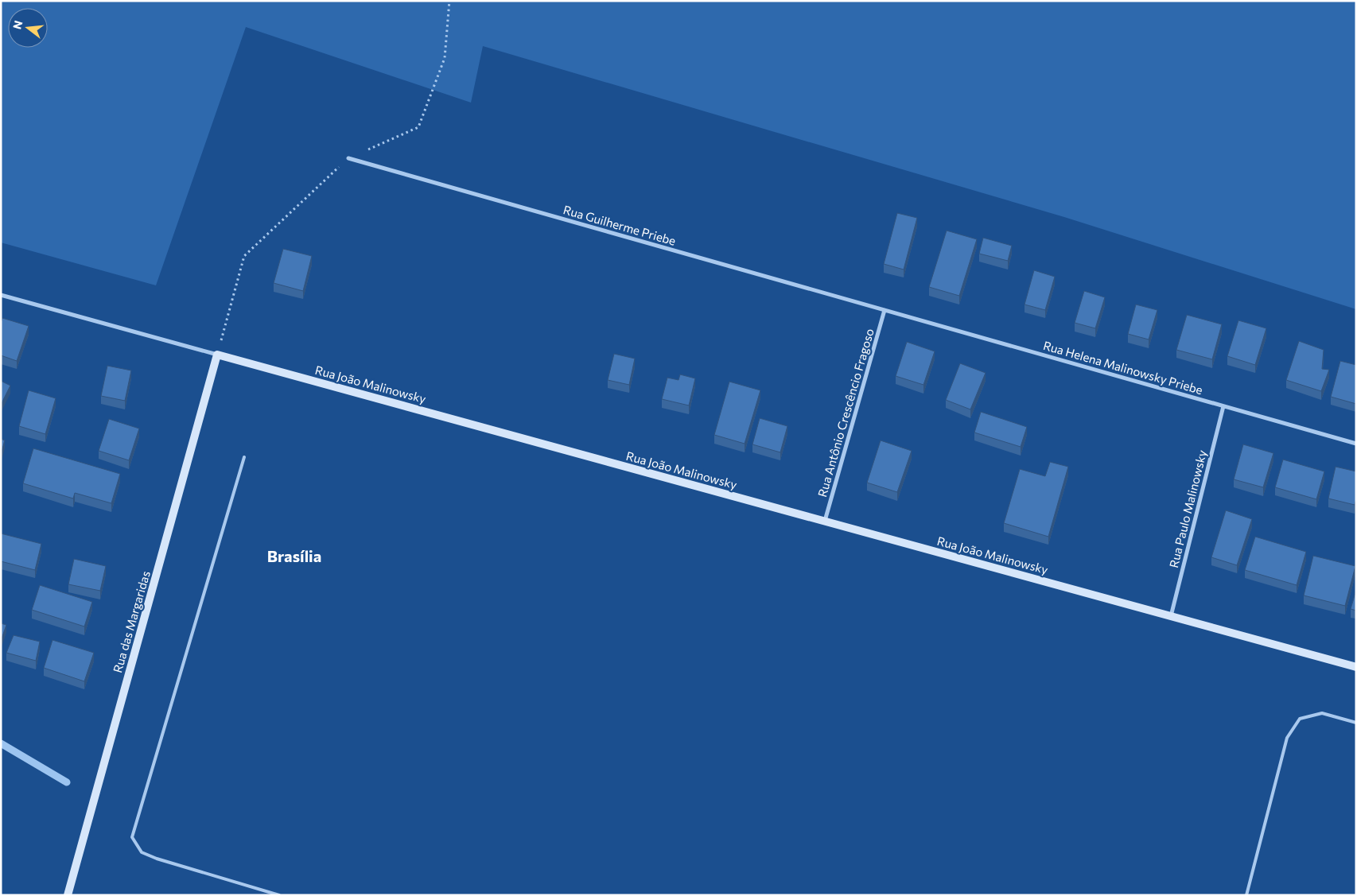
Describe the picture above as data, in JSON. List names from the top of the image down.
{
  "streets": {
    "street": [
      "Rua Guilherme Priebe",
      "Rua Helena Malinowsky Priebe",
      "Rua João Malinowsky",
      "Rua Antônio Crescêncio Fragoso",
      "Rua Paulo Malinowsky",
      "Rua das Margaridas"
    ]
  },
  "crossings": [
    ["Rua Guilherme Priebe", "Rua Helena Malinowsky Priebe"],
    ["Rua Guilherme Priebe", "Rua Antônio Crescêncio Fragoso"],
    ["Rua Helena Malinowsky Priebe", "Rua Antônio Crescêncio Fragoso"],
    ["Rua Helena Malinowsky Priebe", "Rua Paulo Malinowsky"],
    ["Rua João Malinowsky", "Rua Antônio Crescêncio Fragoso"],
    ["Rua João Malinowsky", "Rua Paulo Malinowsky"],
    ["Rua João Malinowsky", "Rua das Margaridas"]
  ],
  "districts": ["Brasília"],
  "north": "left"
}
